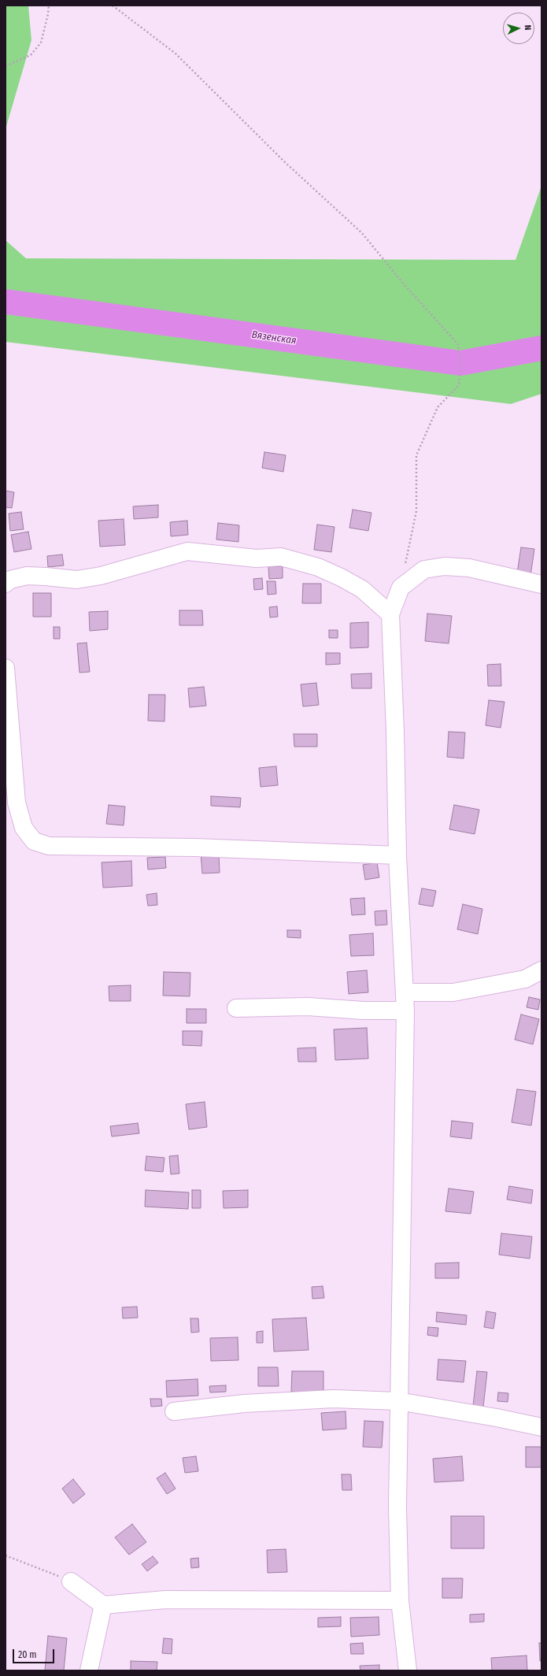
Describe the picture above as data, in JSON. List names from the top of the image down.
{
  "water": ["Вязенская"],
  "scale_bar": "20 m",
  "north": "right"
}
